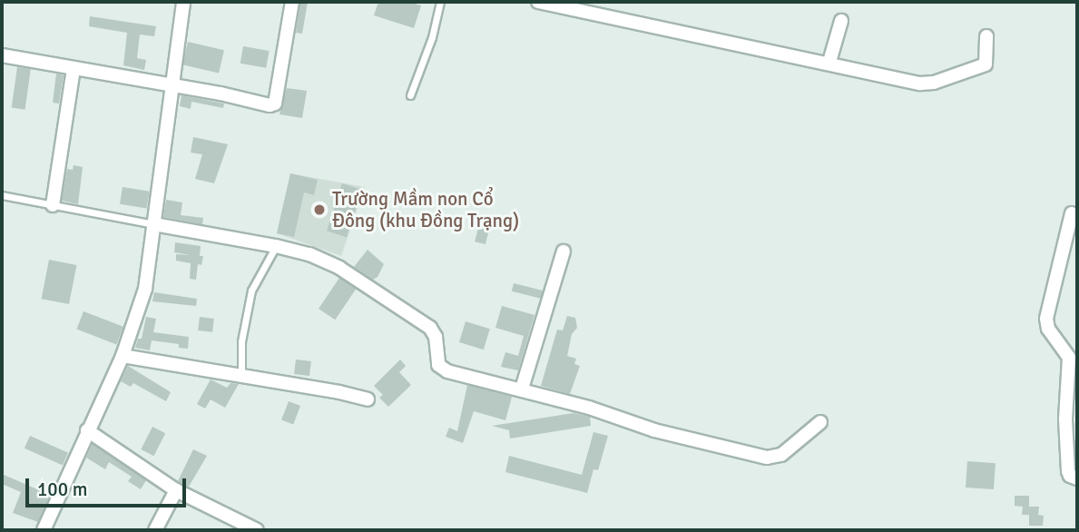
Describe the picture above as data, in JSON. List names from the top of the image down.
{
  "places": ["Trường Mầm non Cổ Đông (khu Đồng Trạng)"],
  "scale_bar": "100 m"
}
